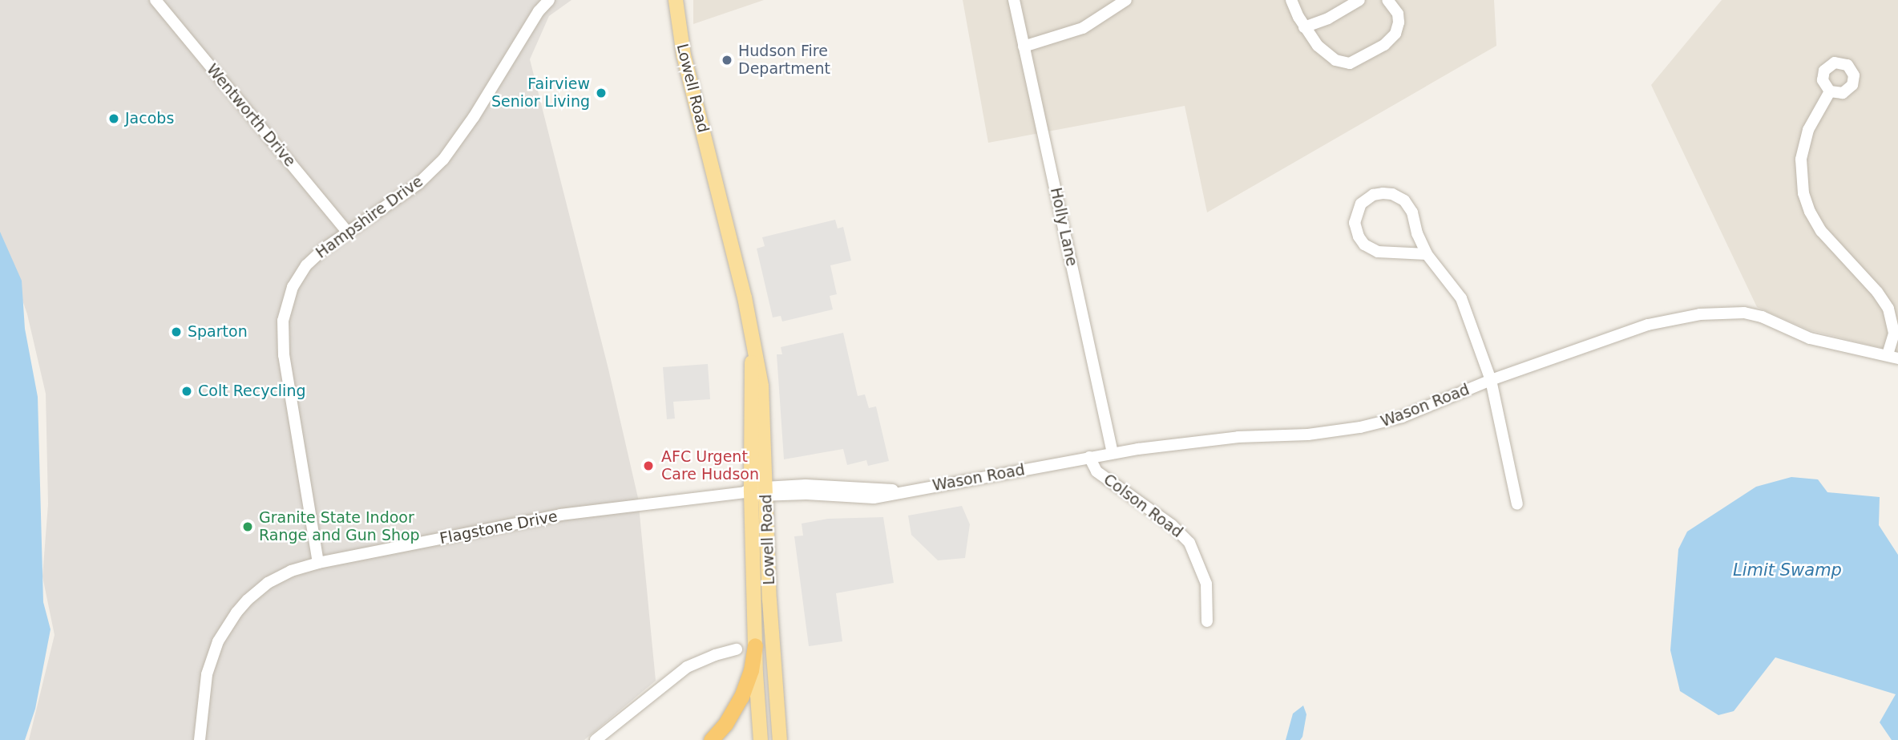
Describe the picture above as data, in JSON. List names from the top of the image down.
{
  "streets": {
    "main road": ["Lowell Road"],
    "street": [
      "Wentworth Drive",
      "Hampshire Drive",
      "Holly Lane",
      "Wason Road",
      "Colson Road",
      "Flagstone Drive"
    ]
  },
  "crossings": [
    ["Lowell Road", "Wason Road"],
    ["Lowell Road", "Flagstone Drive"],
    ["Wentworth Drive", "Hampshire Drive"],
    ["Hampshire Drive", "Flagstone Drive"],
    ["Holly Lane", "Wason Road"],
    ["Wason Road", "Colson Road"],
    ["Wason Road", "Flagstone Drive"]
  ],
  "water": ["Limit Swamp"],
  "places": [
    "Hudson Fire Department",
    "Fairview Senior Living",
    "Jacobs",
    "Sparton",
    "Colt Recycling",
    "AFC Urgent Care Hudson",
    "Granite State Indoor Range and Gun Shop"
  ]
}
